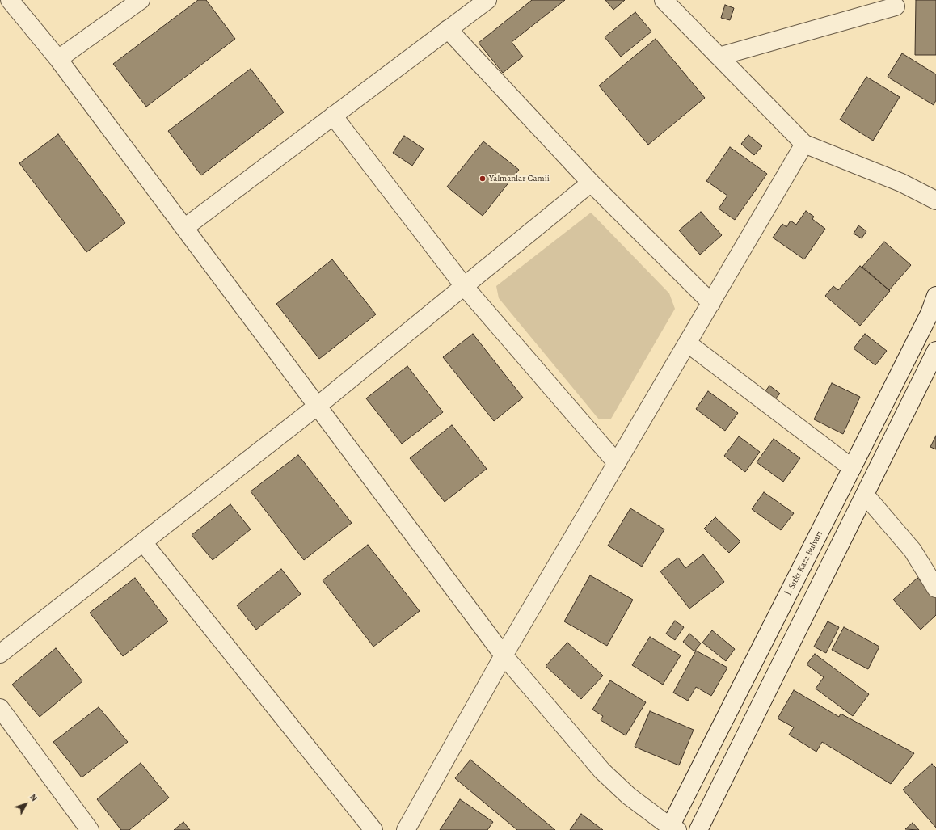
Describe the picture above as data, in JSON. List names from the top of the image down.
{
  "streets": {
    "street": ["İ. Sıtkı Kara Bulvarı"]
  },
  "places": ["Yalmanlar Camii"],
  "north": "top right"
}
